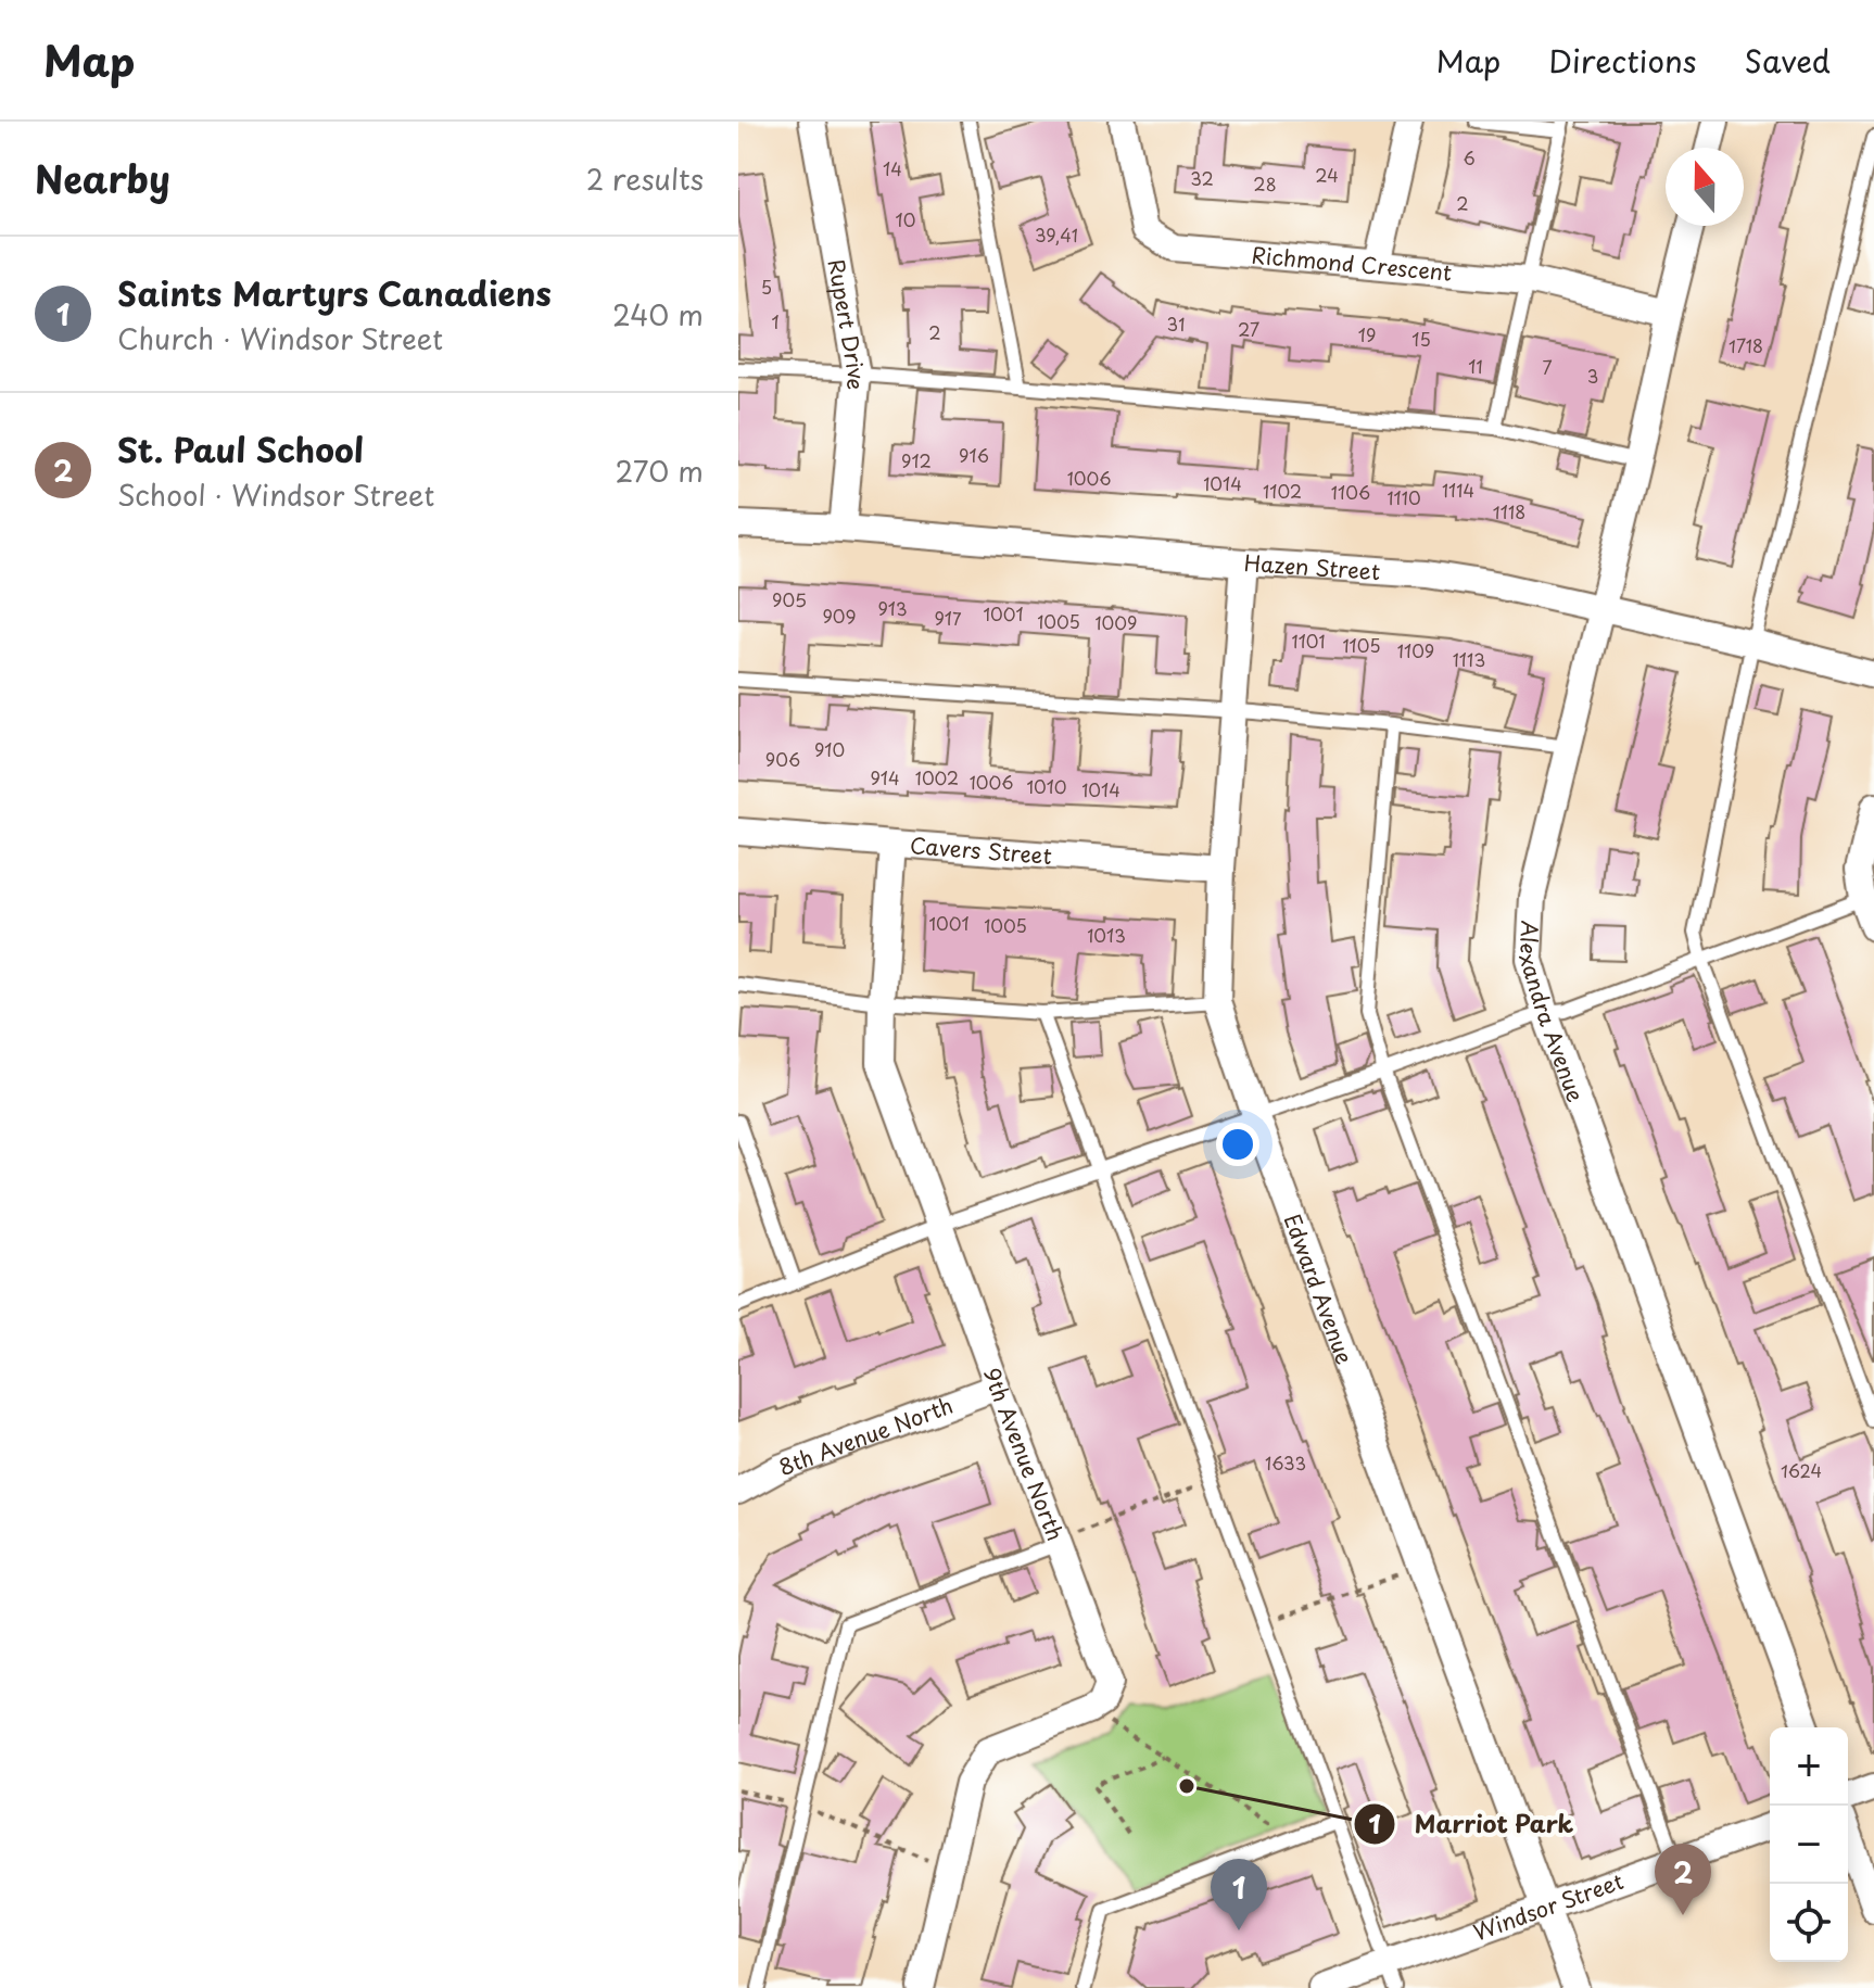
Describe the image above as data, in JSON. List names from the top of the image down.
{
  "streets": {
    "street": [
      "Richmond Crescent",
      "Rupert Drive",
      "Hazen Street",
      "Cavers Street",
      "Alexandra Avenue",
      "Edward Avenue",
      "8th Avenue North",
      "9th Avenue North",
      "Windsor Street"
    ]
  },
  "crossings": [
    ["Richmond Crescent", "Alexandra Avenue"],
    ["Rupert Drive", "Hazen Street"],
    ["Hazen Street", "Alexandra Avenue"],
    ["Hazen Street", "Edward Avenue"],
    ["Cavers Street", "Edward Avenue"],
    ["Cavers Street", "9th Avenue North"],
    ["Edward Avenue", "Windsor Street"],
    ["8th Avenue North", "9th Avenue North"]
  ],
  "places": ["Marriot Park"],
  "house_numbers": [
    "6",
    "14",
    "24",
    "32",
    "28",
    "2",
    "10",
    "39,41",
    "5",
    "1",
    "31",
    "27",
    "2",
    "19",
    "15",
    "1718",
    "11",
    "7",
    "3",
    "916",
    "912",
    "1006",
    "1014",
    "1114",
    "1102",
    "1106",
    "1110",
    "1118",
    "905",
    "913",
    "1001",
    "909",
    "917",
    "1005",
    "1009",
    "1101",
    "1105",
    "1109",
    "1113",
    "910",
    "906",
    "914",
    "1002",
    "1006",
    "1010",
    "1014",
    "1001",
    "1005",
    "1013",
    "1633",
    "1624"
  ],
  "north": "top",
  "page": {
    "header": "Map",
    "nav": ["Map", "Directions", "Saved"],
    "heading": ["Nearby", "2 results"],
    "list": [
      {
        "mark": "1",
        "name": "Saints Martyrs Canadiens",
        "note": "Church · Windsor Street",
        "value": "240 m"
      },
      {
        "mark": "2",
        "name": "St. Paul School",
        "note": "School · Windsor Street",
        "value": "270 m"
      }
    ],
    "map_buttons": ["+", "−"],
    "pins": ["2", "1"]
  }
}
